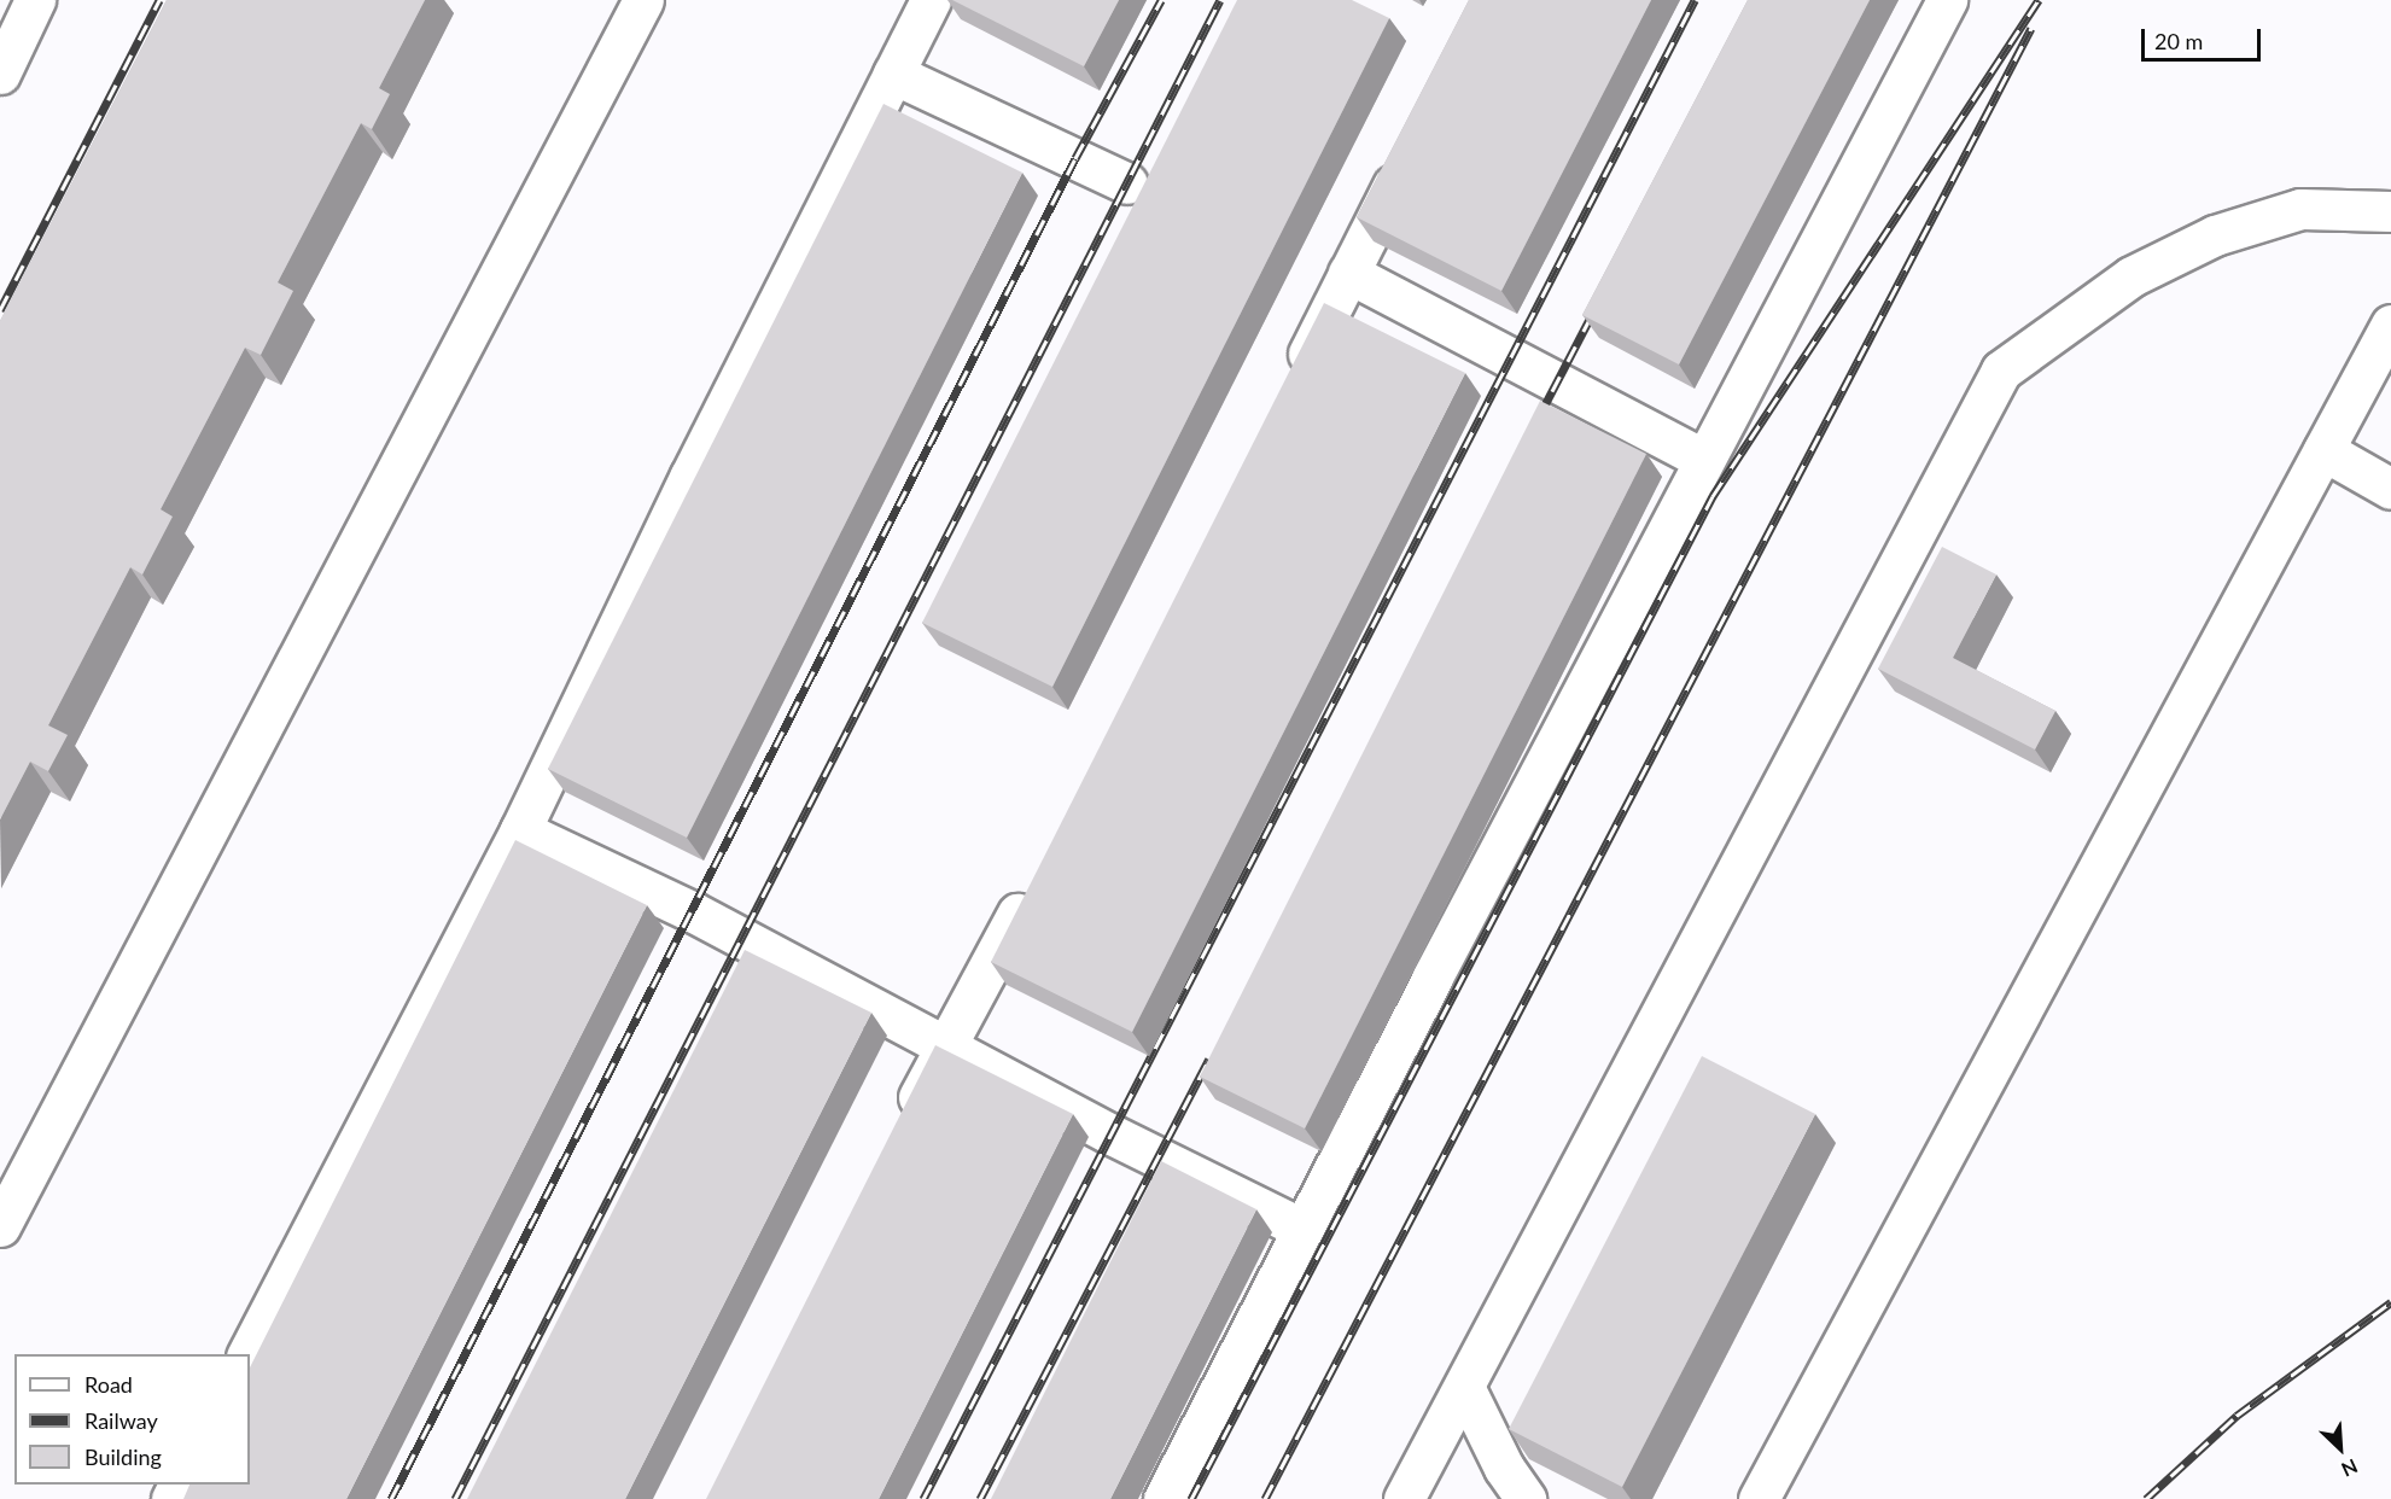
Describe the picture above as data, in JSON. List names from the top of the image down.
{
  "legend": ["Road", "Railway", "Building"],
  "scale_bar": "20 m",
  "north": "bottom right"
}
